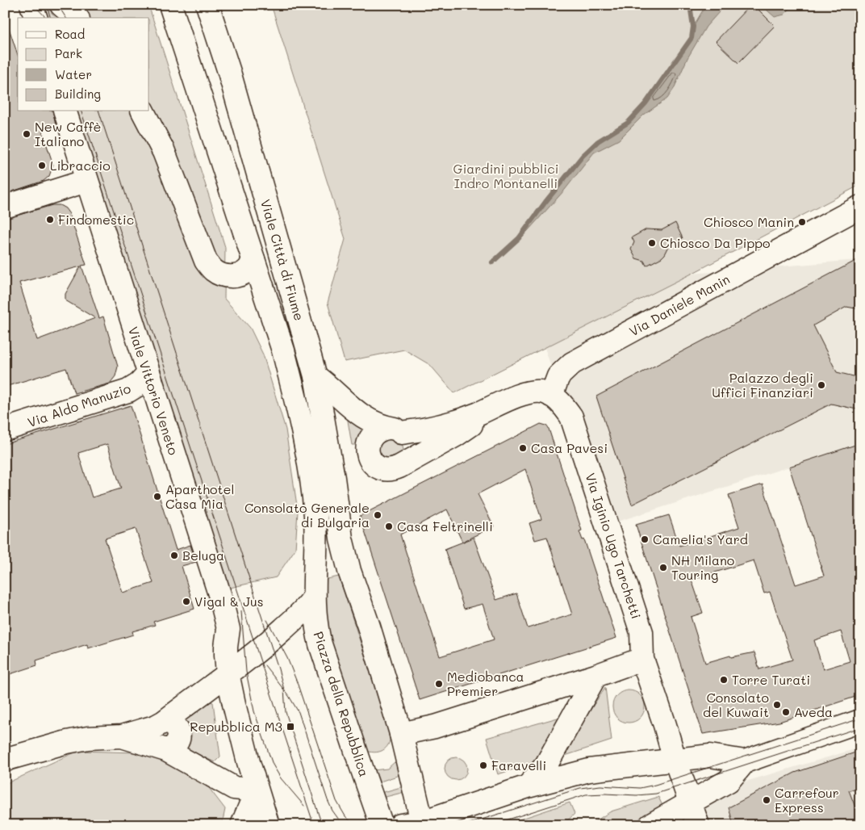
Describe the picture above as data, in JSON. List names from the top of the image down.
{
  "streets": {
    "street": [
      "Viale Città di Fiume",
      "Via Daniele Manin",
      "Viale Vittorio Veneto",
      "Via Aldo Manuzio",
      "Via Iginio Ugo Tarchetti",
      "Piazza della Repubblica"
    ]
  },
  "crossings": [
    ["Viale Città di Fiume", "Piazza della Repubblica"],
    ["Via Daniele Manin", "Via Iginio Ugo Tarchetti"],
    ["Viale Vittorio Veneto", "Via Aldo Manuzio"]
  ],
  "parks": ["Giardini pubblici Indro Montanelli"],
  "places": {
    "other": [
      "New Caffè Italiano",
      "Libraccio",
      "Findomestic",
      "Chiosco Manin",
      "Chiosco Da Pippo",
      "Palazzo degli Uffici Finanziari",
      "Casa Pavesi",
      "Aparthotel Casa Mia",
      "Consolato Generale di Bulgaria",
      "Casa Feltrinelli",
      "Camelia's Yard",
      "Beluga",
      "NH Milano Touring",
      "Vigal & Jus",
      "Torre Turati",
      "Mediobanca Premier",
      "Consolato del Kuwait",
      "Aveda",
      "Faravelli",
      "Carrefour Express"
    ],
    "transit": ["Repubblica M3"]
  },
  "legend": [
    "Road",
    "Park",
    "Water",
    "Building"
  ]
}
